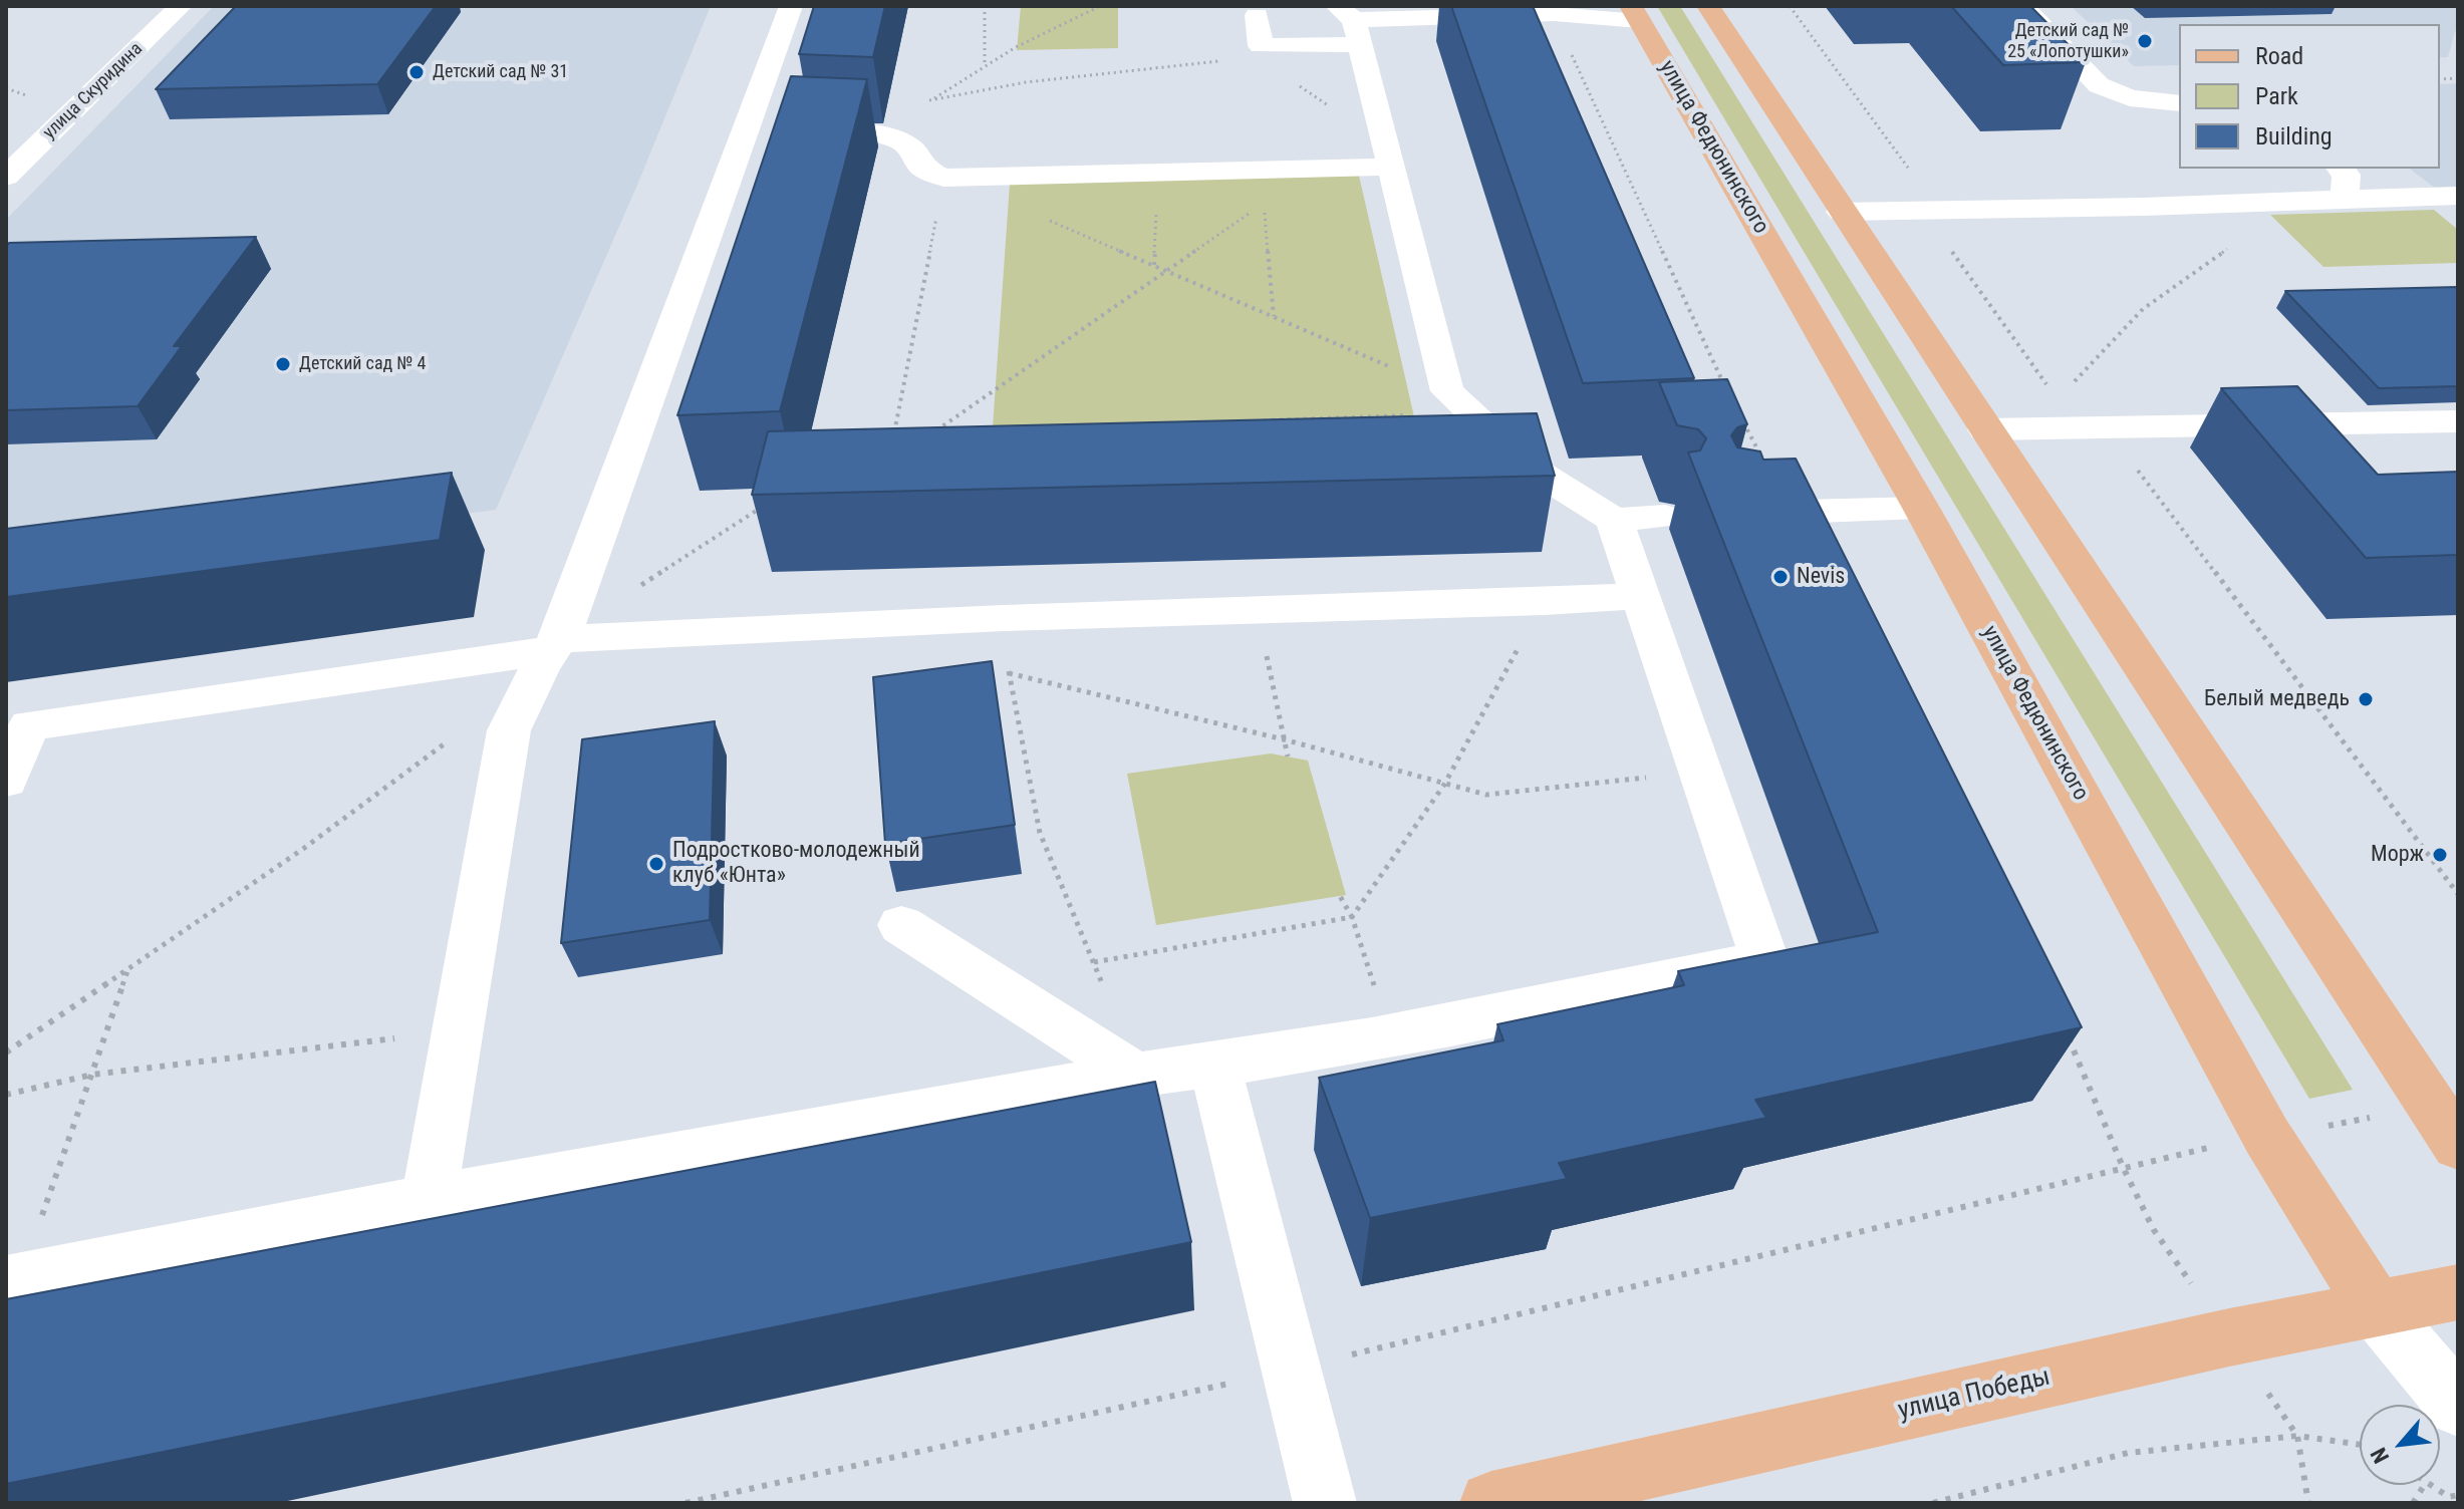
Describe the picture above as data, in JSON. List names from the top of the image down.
{
  "streets": {
    "main road": ["улица Федюнинского", "улица Победы"],
    "street": ["улица Скуридина"]
  },
  "crossings": [
    ["улица Федюнинского", "улица Победы"]
  ],
  "places": [
    "Детский сад № 25 «Лопотушки»",
    "Детский сад № 31",
    "Детский сад № 4",
    "Nevis",
    "Белый медведь",
    "Морж",
    "Подростково-молодежный клуб «Юнта»"
  ],
  "legend": ["Road", "Park", "Building"],
  "north": "bottom left"
}
